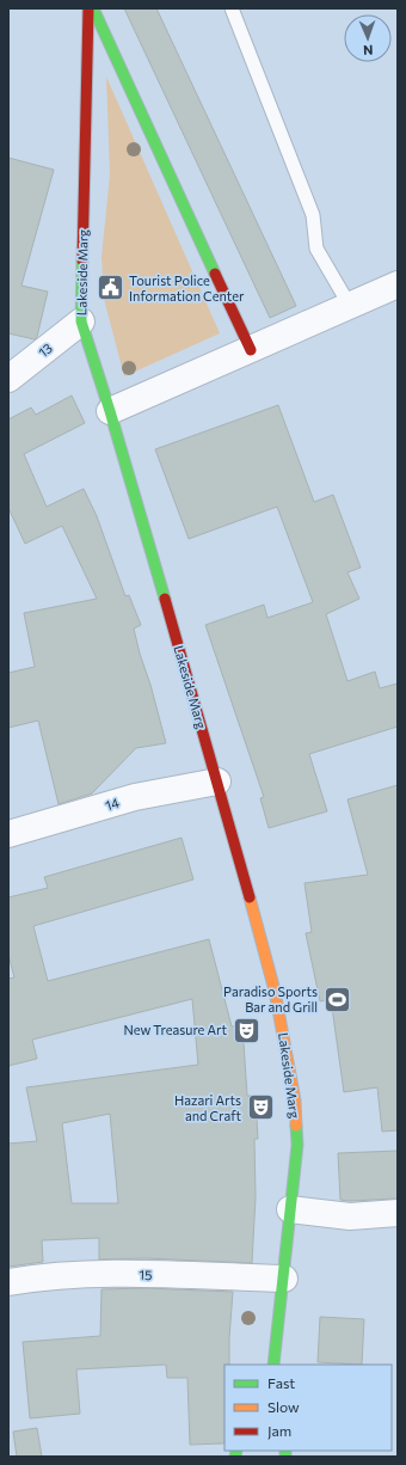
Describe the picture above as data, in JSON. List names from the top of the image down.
{
  "streets": {
    "main road": ["Lakeside Marg"],
    "street": ["13", "14", "15"]
  },
  "crossings": [
    ["Lakeside Marg", "13"],
    ["Lakeside Marg", "14"],
    ["Lakeside Marg", "15"]
  ],
  "places": {
    "public building": ["Tourist Police Information Center"],
    "sports": ["Paradiso Sports Bar and Grill"],
    "theatre": ["New Treasure Art", "Hazari Arts and Craft"]
  },
  "legend": ["Fast", "Slow", "Jam"],
  "north": "bottom"
}
